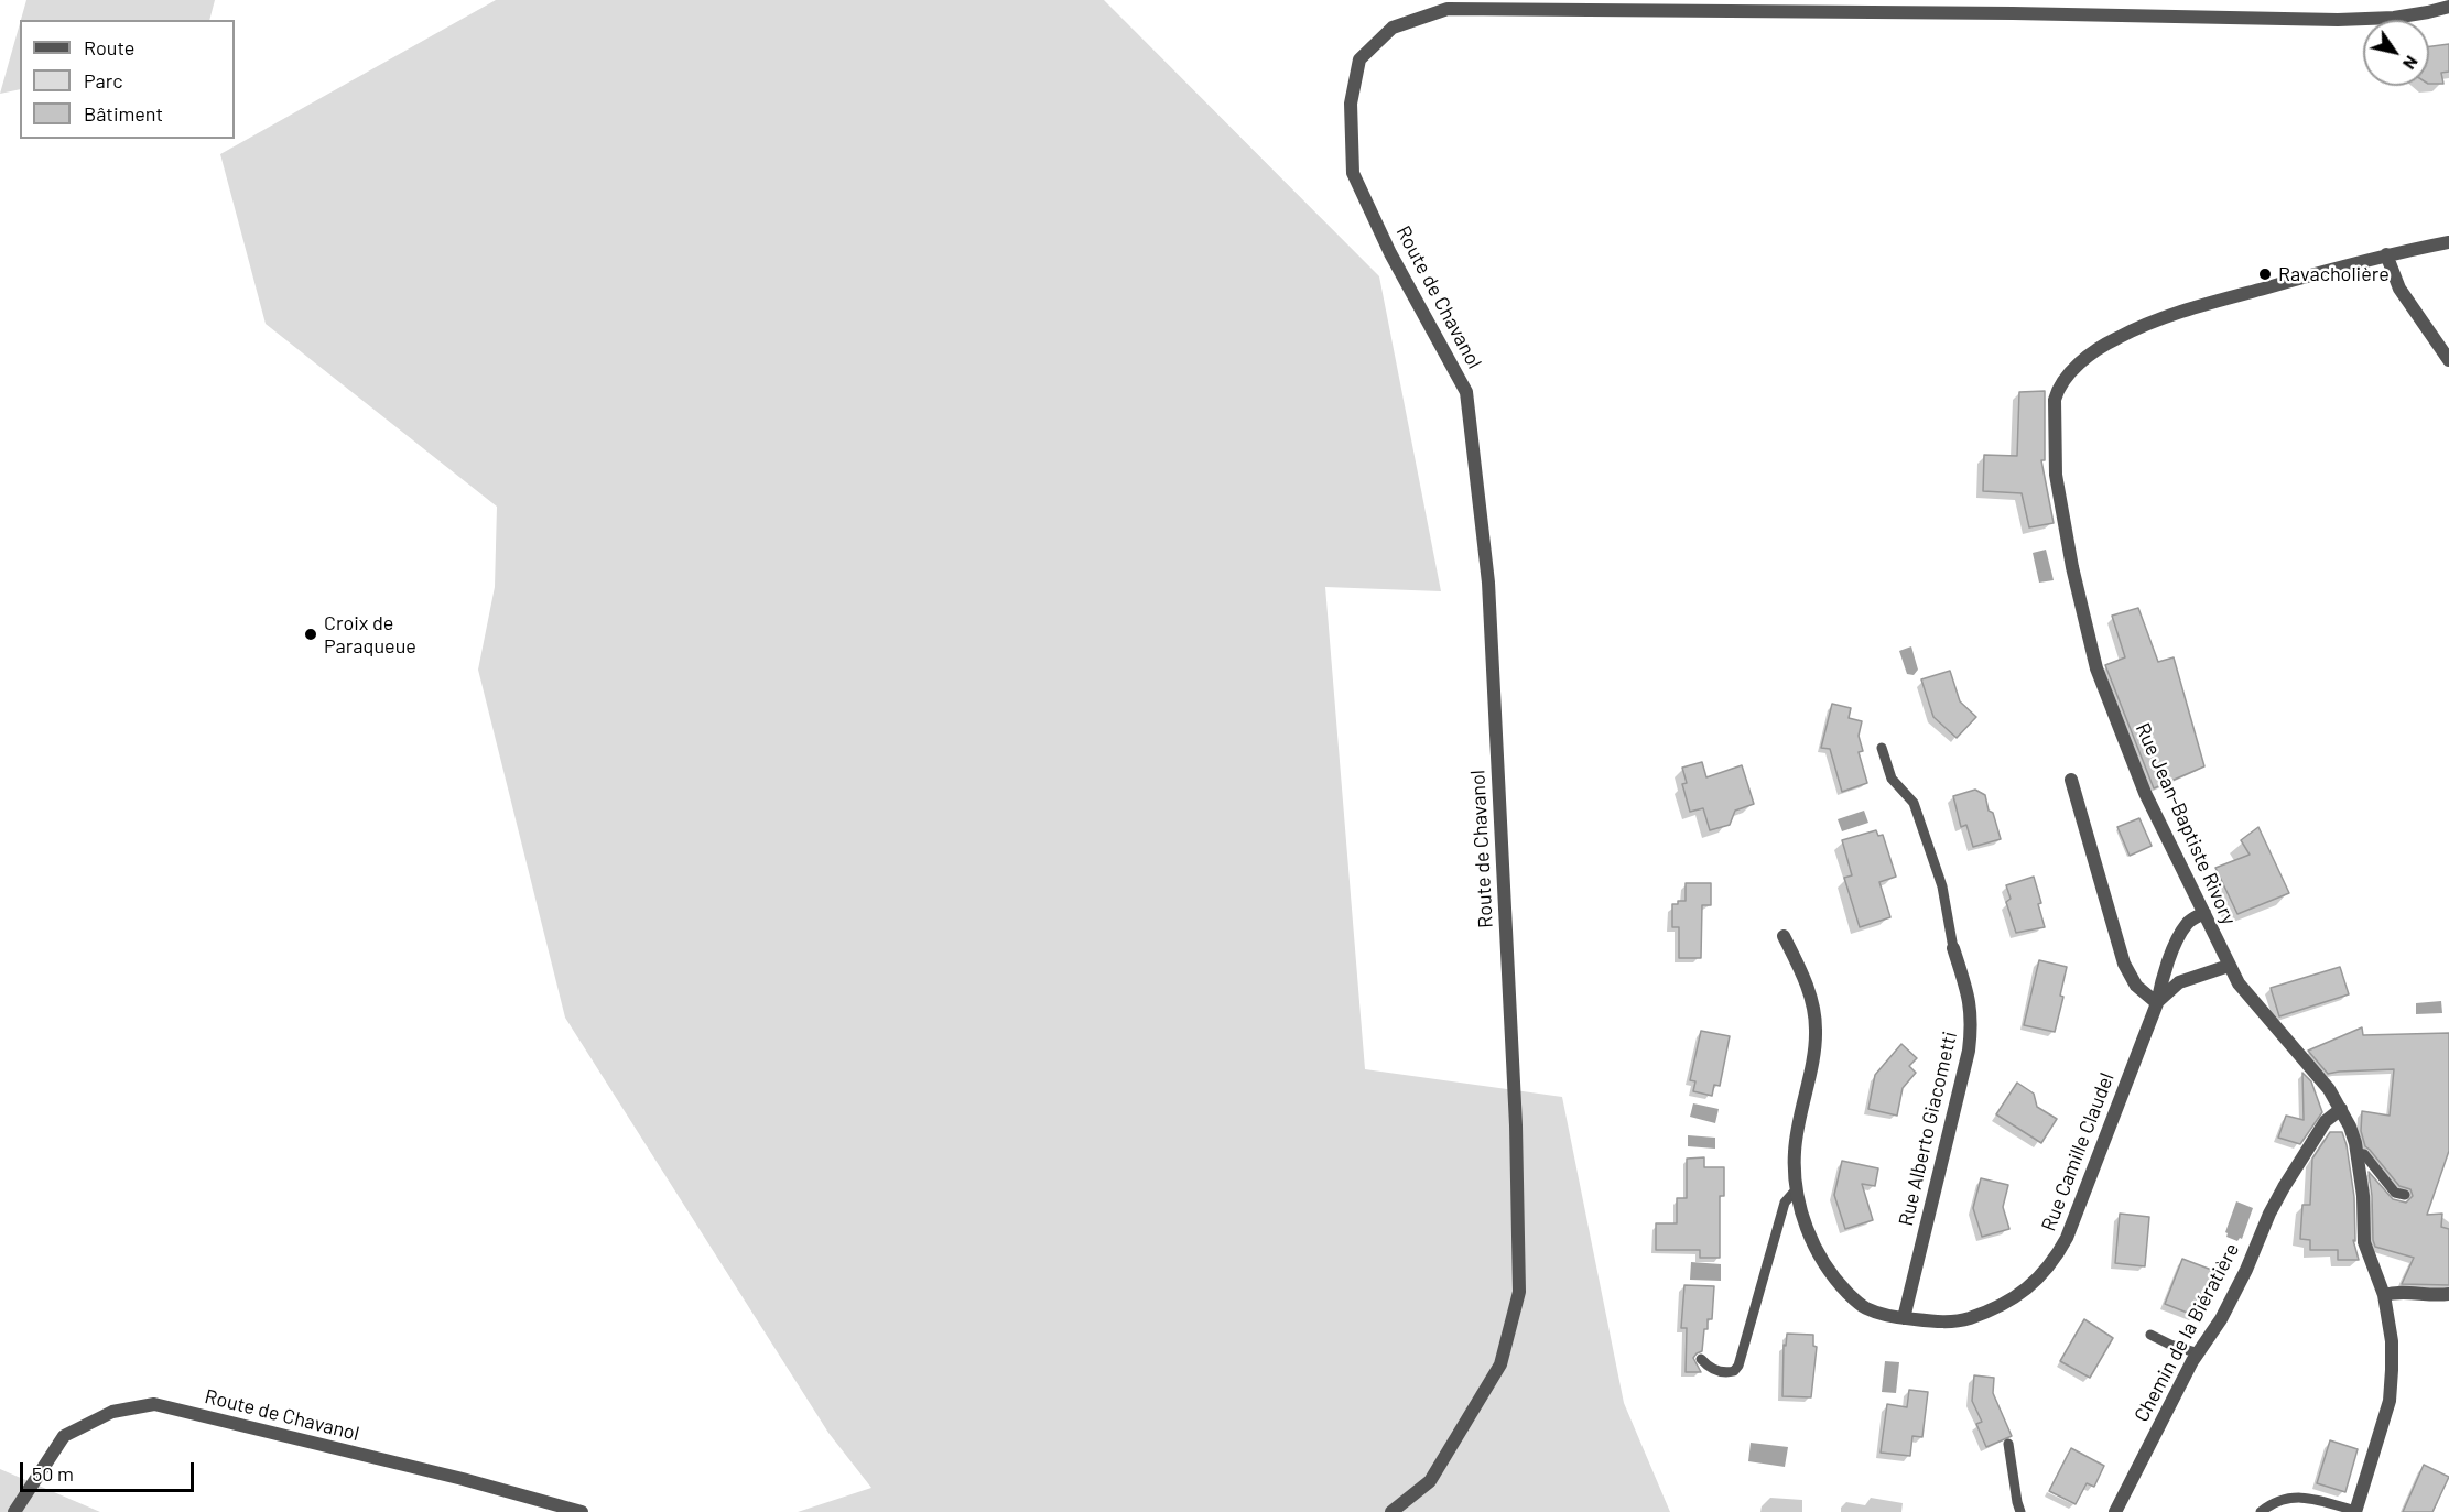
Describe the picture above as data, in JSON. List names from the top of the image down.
{
  "streets": {
    "street": [
      "Route de Chavanol",
      "Rue Jean-Baptiste Rivory",
      "Rue Alberto Giacometti",
      "Rue Camille Claudel",
      "Chemin de la Biératière"
    ]
  },
  "crossings": [
    ["Rue Jean-Baptiste Rivory", "Rue Camille Claudel"],
    ["Rue Jean-Baptiste Rivory", "Chemin de la Biératière"],
    ["Rue Alberto Giacometti", "Rue Camille Claudel"]
  ],
  "places": ["Ravacholière", "Croix de Paraqueue"],
  "legend": ["Route", "Parc", "Bâtiment"],
  "scale_bar": "50 m",
  "north": "bottom right"
}
